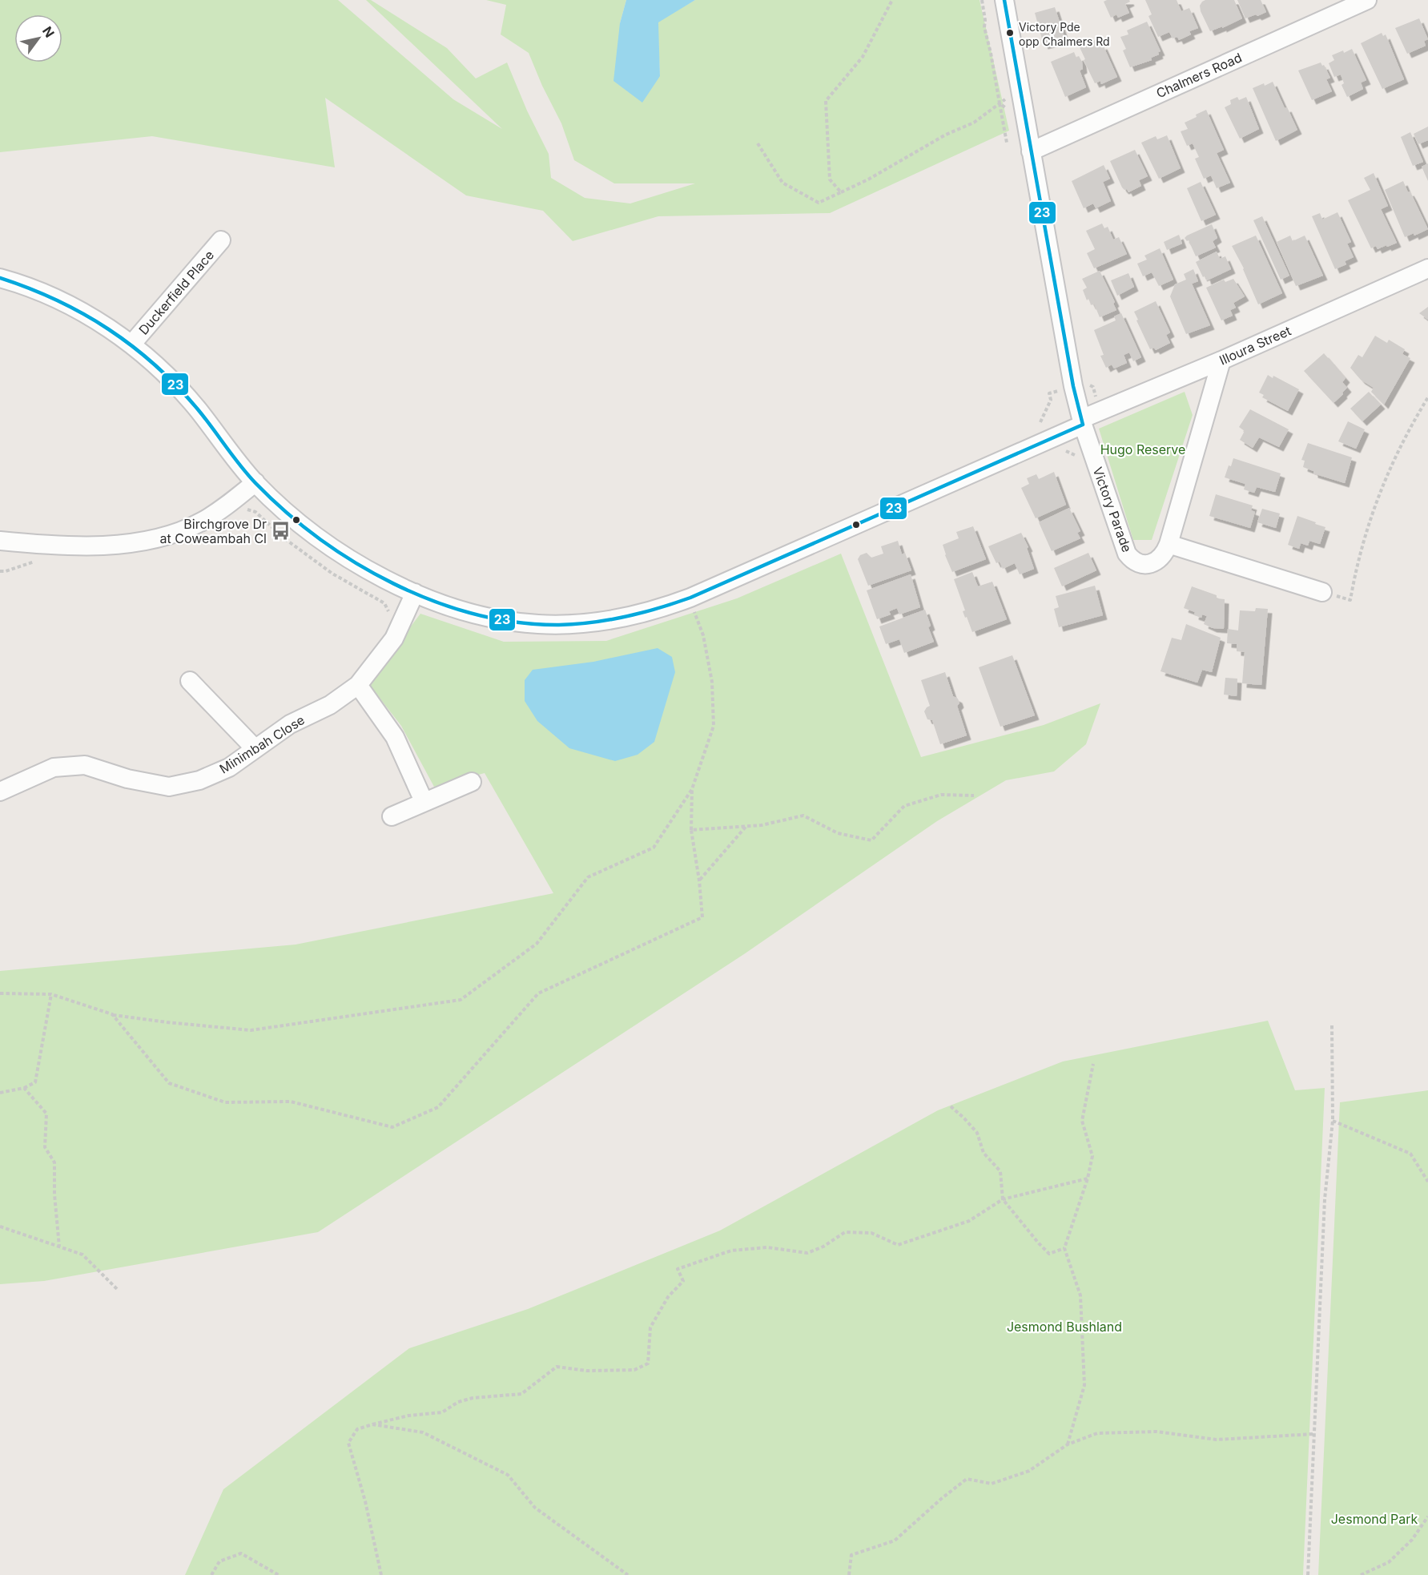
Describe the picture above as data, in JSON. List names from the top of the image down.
{
  "streets": {
    "street": [
      "Chalmers Road",
      "Duckerfield Place",
      "Illoura Street",
      "Victory Parade",
      "Minimbah Close"
    ]
  },
  "crossings": [
    ["Chalmers Road", "Victory Parade"],
    ["Duckerfield Place", "Illoura Street"],
    ["Illoura Street", "Victory Parade"],
    ["Illoura Street", "Minimbah Close"]
  ],
  "parks": ["Hugo Reserve", "Jesmond Bushland", "Jesmond Park"],
  "places": {
    "other": ["Victory Pde opp Chalmers Rd"],
    "bus stop": ["Birchgrove Dr at Coweambah Cl"]
  },
  "lines": ["transit line 23"],
  "north": "top right"
}
